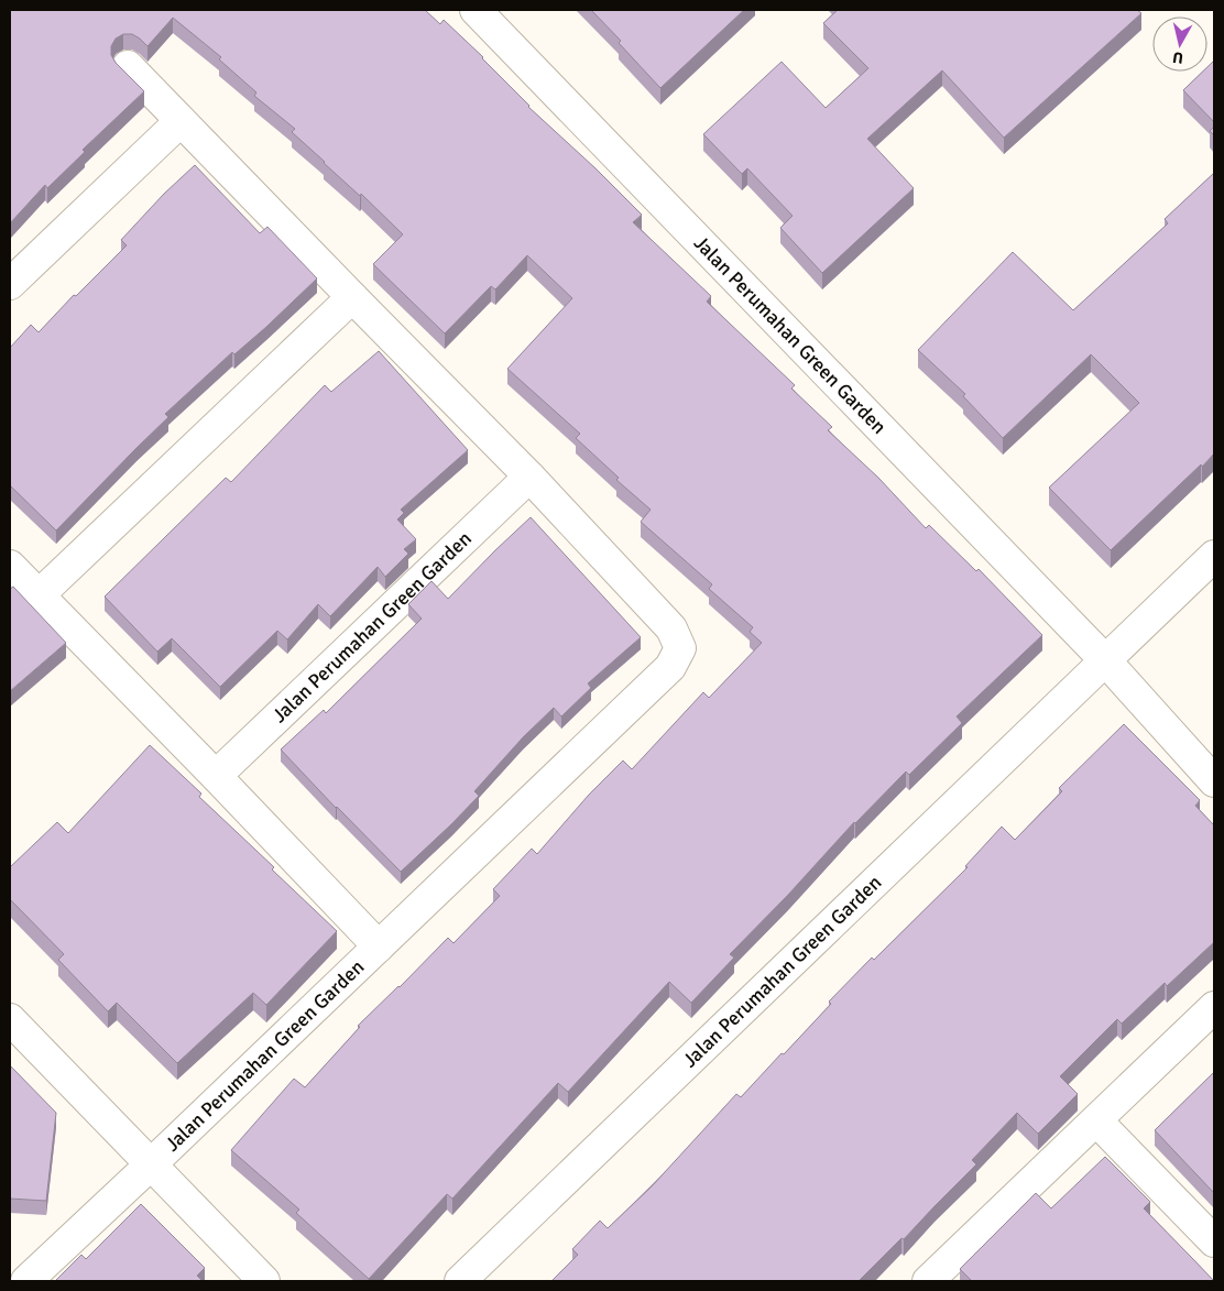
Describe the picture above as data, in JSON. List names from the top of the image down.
{
  "streets": {
    "street": ["Jalan Perumahan Green Garden"]
  },
  "north": "bottom"
}
